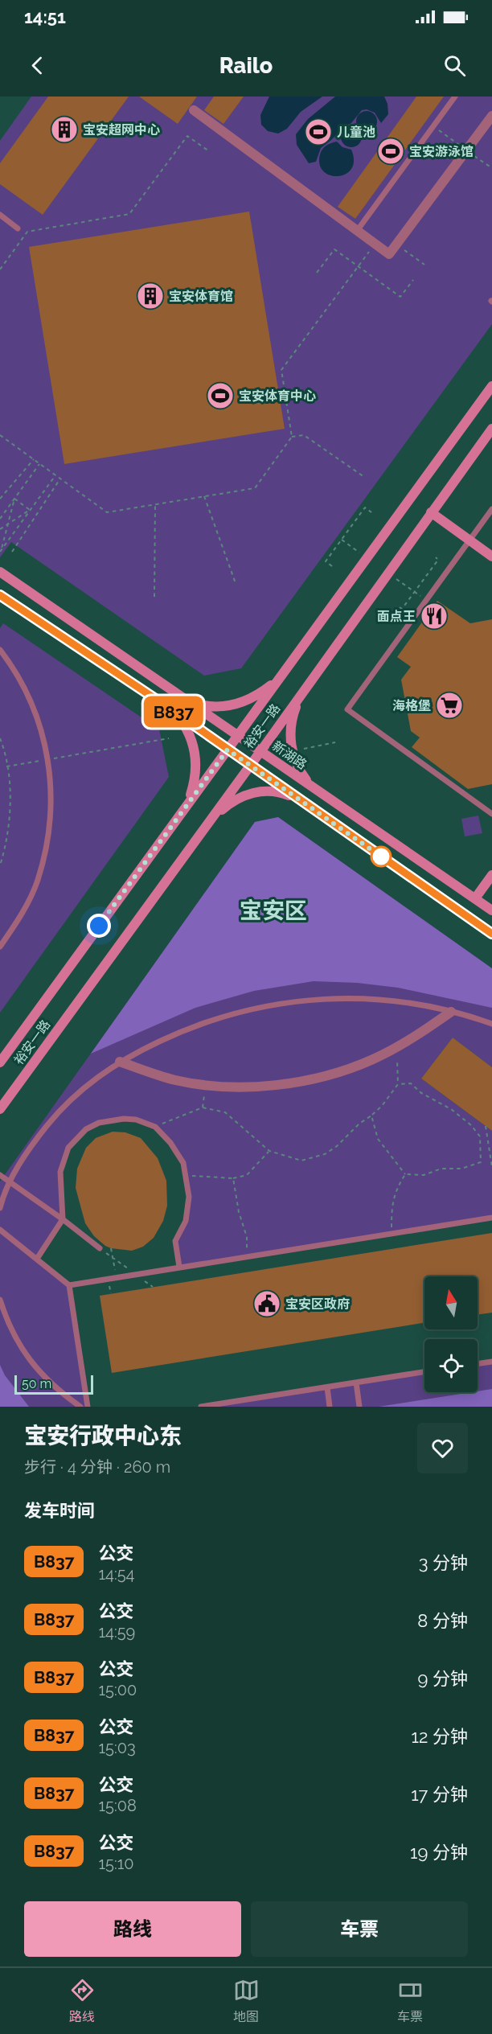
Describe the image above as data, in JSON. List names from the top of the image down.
{
  "streets": {
    "main road": ["裕安一路", "新湖路"]
  },
  "crossings": [
    ["裕安一路", "新湖路"]
  ],
  "districts": ["宝安区"],
  "places": {
    "building": ["宝安超网中心", "宝安体育馆"],
    "sports": ["儿童池", "宝安游泳馆", "宝安体育中心"],
    "restaurant": ["面点王"],
    "supermarket": ["海格堡"],
    "public building": ["宝安区政府"]
  },
  "lines": ["bus line B837"],
  "scale_bar": "50 m",
  "north": "top",
  "page": {
    "status": "14:51",
    "header": "Railo",
    "on_map": "B837",
    "scale": "50 m",
    "heading": [
      ["宝安行政中心东", "步行 · 4 分钟 · 260 m"],
      "发车时间"
    ],
    "list": [
      {
        "mark": "B837",
        "name": "公交",
        "note": "14:54",
        "value": "3 分钟"
      },
      {
        "mark": "B837",
        "name": "公交",
        "note": "14:59",
        "value": "8 分钟"
      },
      {
        "mark": "B837",
        "name": "公交",
        "note": "15:00",
        "value": "9 分钟"
      },
      {
        "mark": "B837",
        "name": "公交",
        "note": "15:03",
        "value": "12 分钟"
      },
      {
        "mark": "B837",
        "name": "公交",
        "note": "15:08",
        "value": "17 分钟"
      },
      {
        "mark": "B837",
        "name": "公交",
        "note": "15:10",
        "value": "19 分钟"
      }
    ],
    "buttons": ["路线", "车票"],
    "tabs": ["路线", "地图", "车票"]
  }
}
